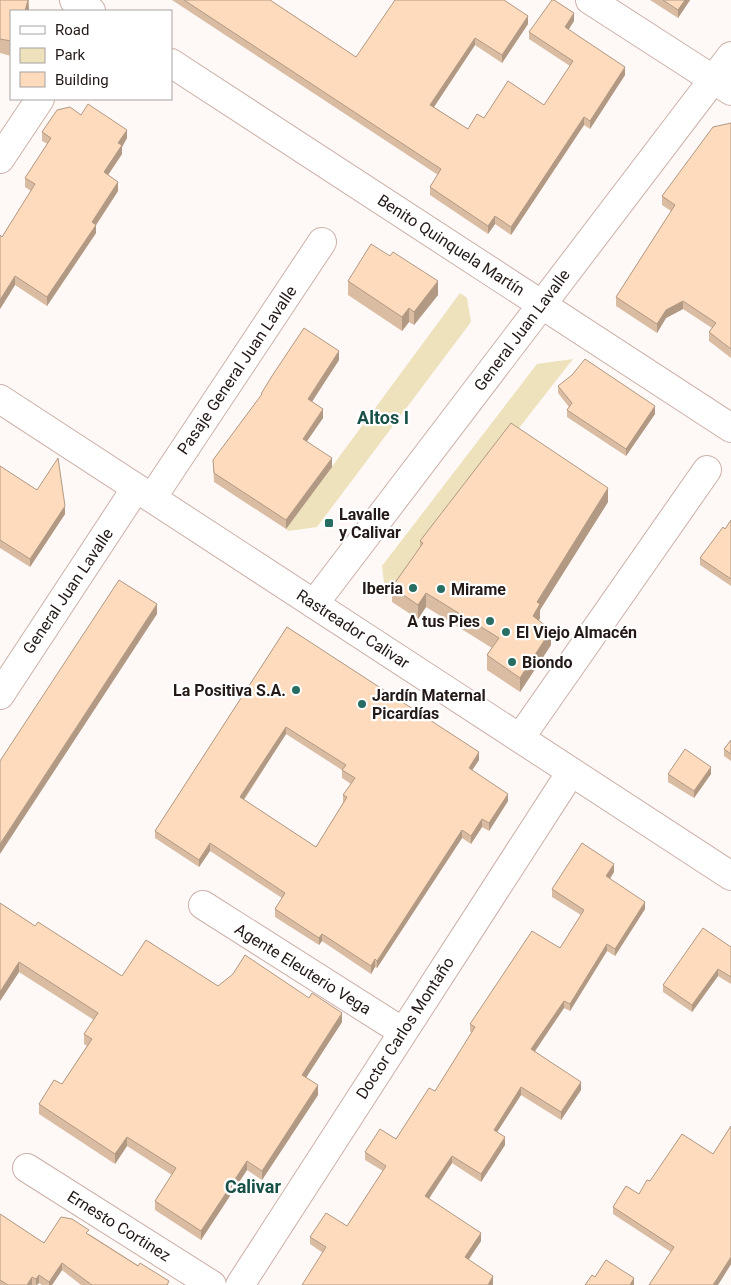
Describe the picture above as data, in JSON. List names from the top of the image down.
{
  "streets": {
    "street": [
      "Benito Quinquela Martín",
      "General Juan Lavalle",
      "Pasaje General Juan Lavalle",
      "Rastreador Calivar",
      "Agente Eleuterio Vega",
      "Doctor Carlos Montaño",
      "Ernesto Cortinez"
    ]
  },
  "crossings": [
    ["Benito Quinquela Martín", "General Juan Lavalle"],
    ["General Juan Lavalle", "Pasaje General Juan Lavalle"],
    ["General Juan Lavalle", "Rastreador Calivar"],
    ["Pasaje General Juan Lavalle", "Rastreador Calivar"],
    ["Rastreador Calivar", "Doctor Carlos Montaño"],
    ["Agente Eleuterio Vega", "Doctor Carlos Montaño"]
  ],
  "districts": ["Altos I", "Calivar"],
  "places": {
    "transit": ["Lavalle y Calivar"],
    "other": [
      "Iberia",
      "Mirame",
      "A tus Pies",
      "El Viejo Almacén",
      "Biondo",
      "La Positiva S.A.",
      "Jardín Maternal Picardías"
    ]
  },
  "legend": ["Road", "Park", "Building"]
}
